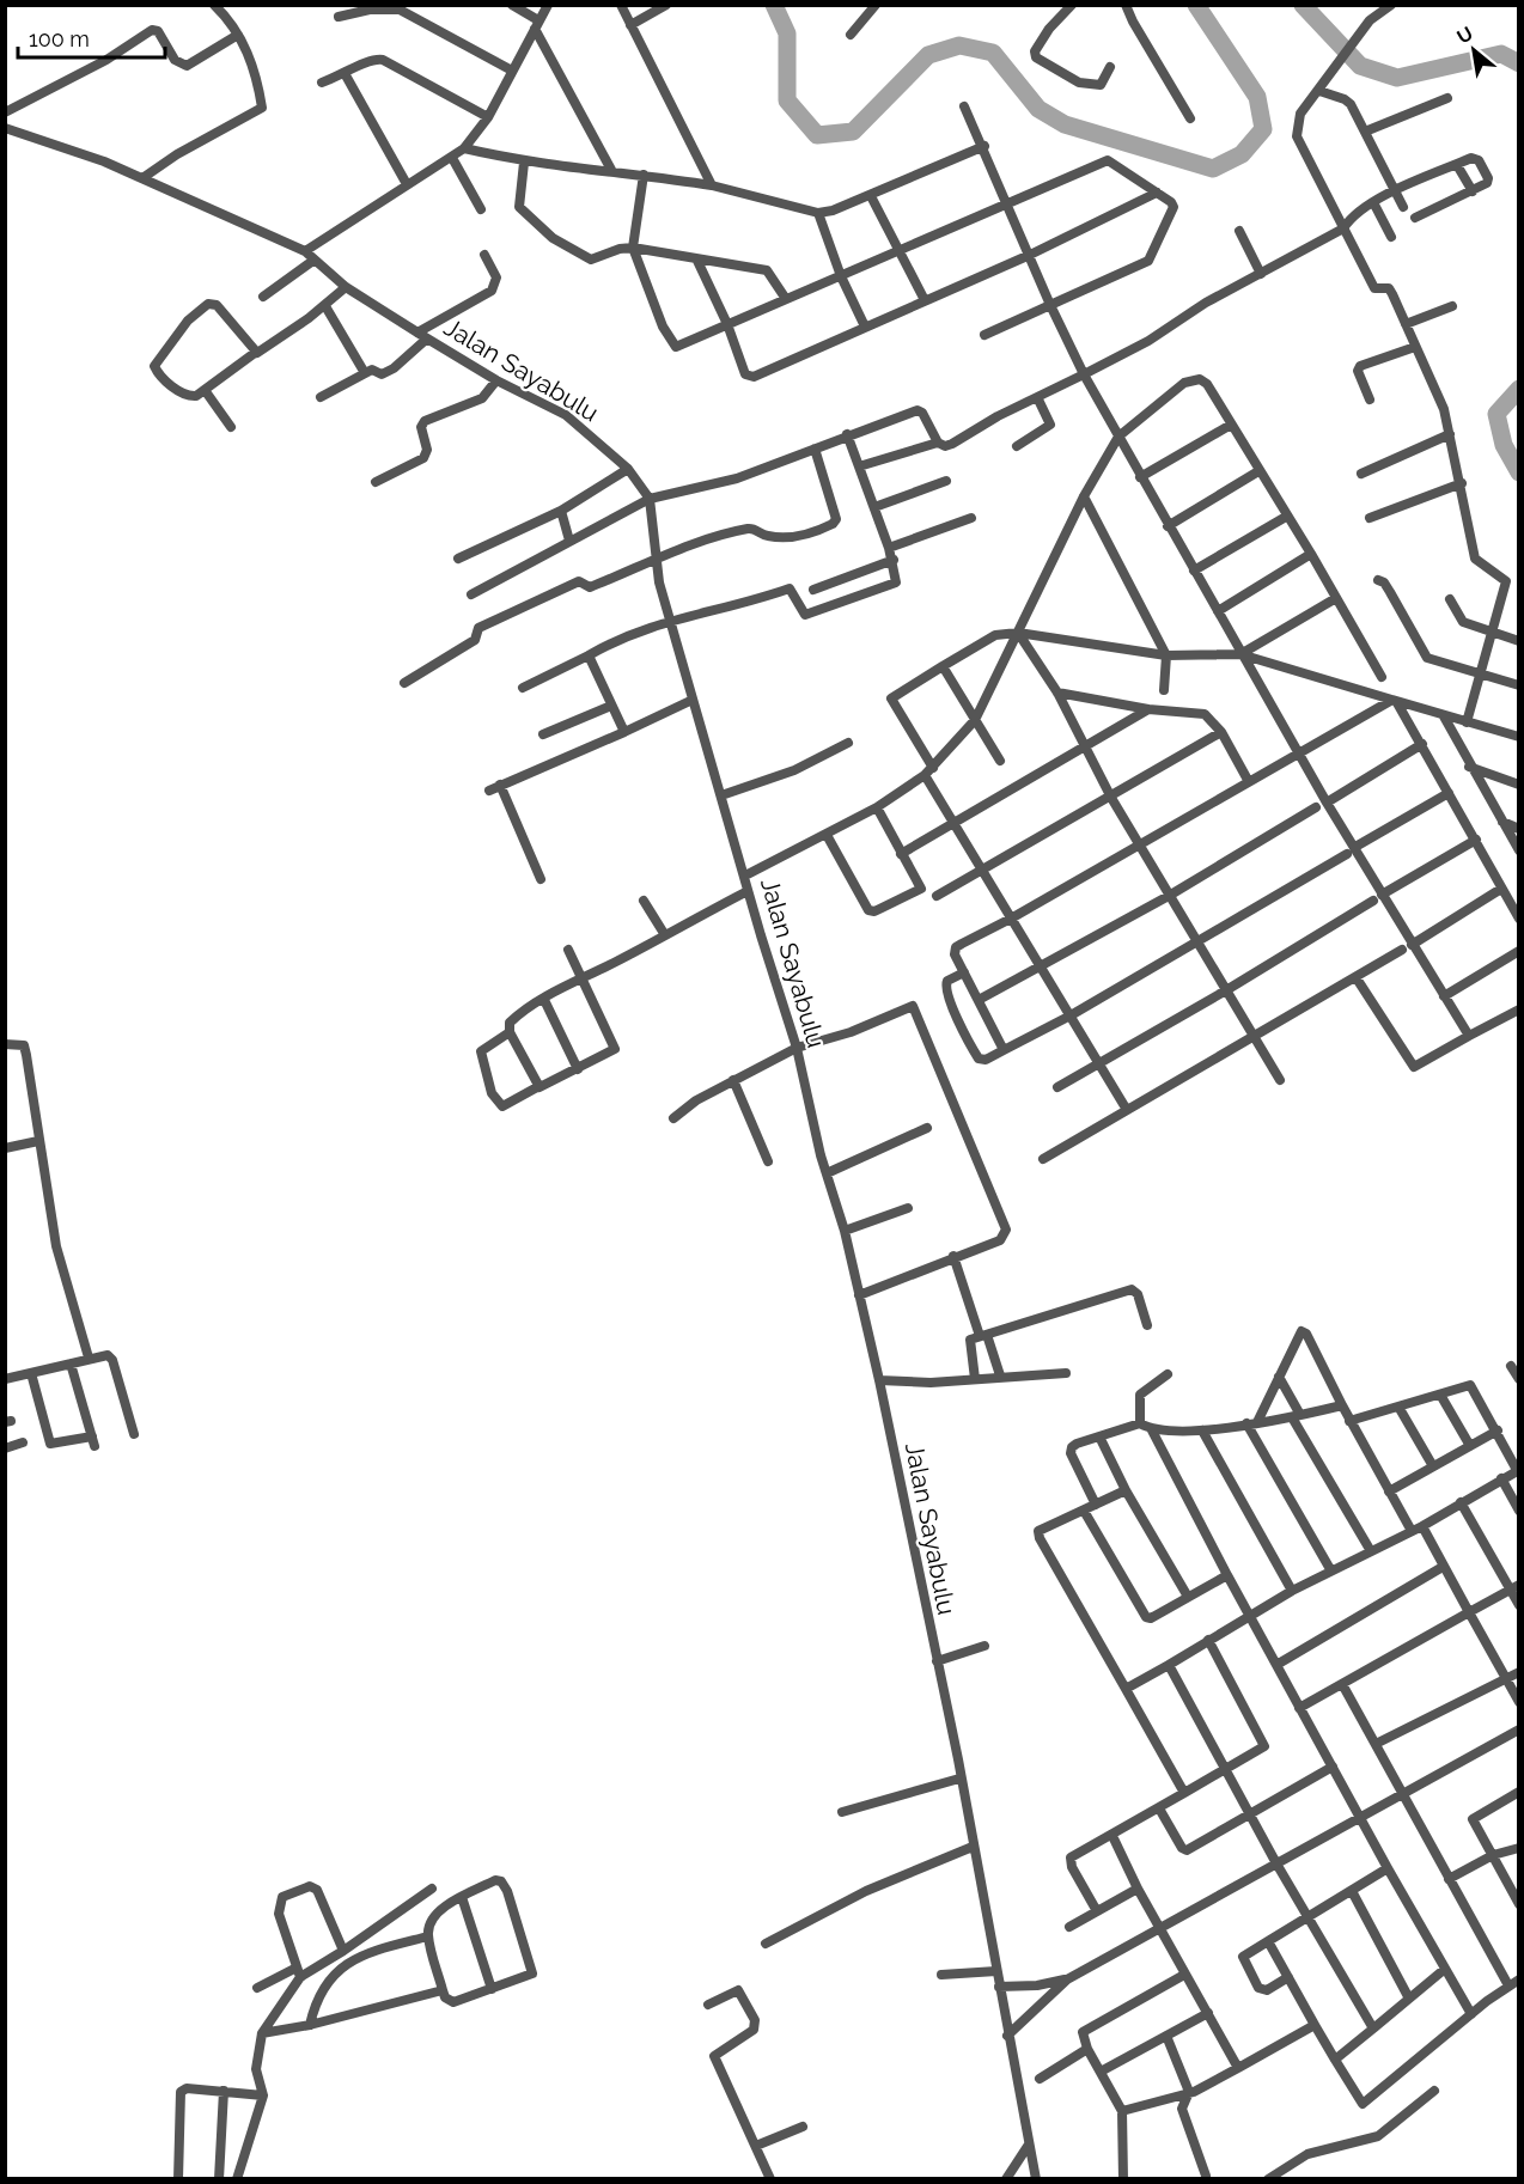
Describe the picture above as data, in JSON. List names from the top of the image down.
{
  "streets": {
    "street": ["Jalan Sayabulu"]
  },
  "scale_bar": "100 m",
  "north": "top left"
}
